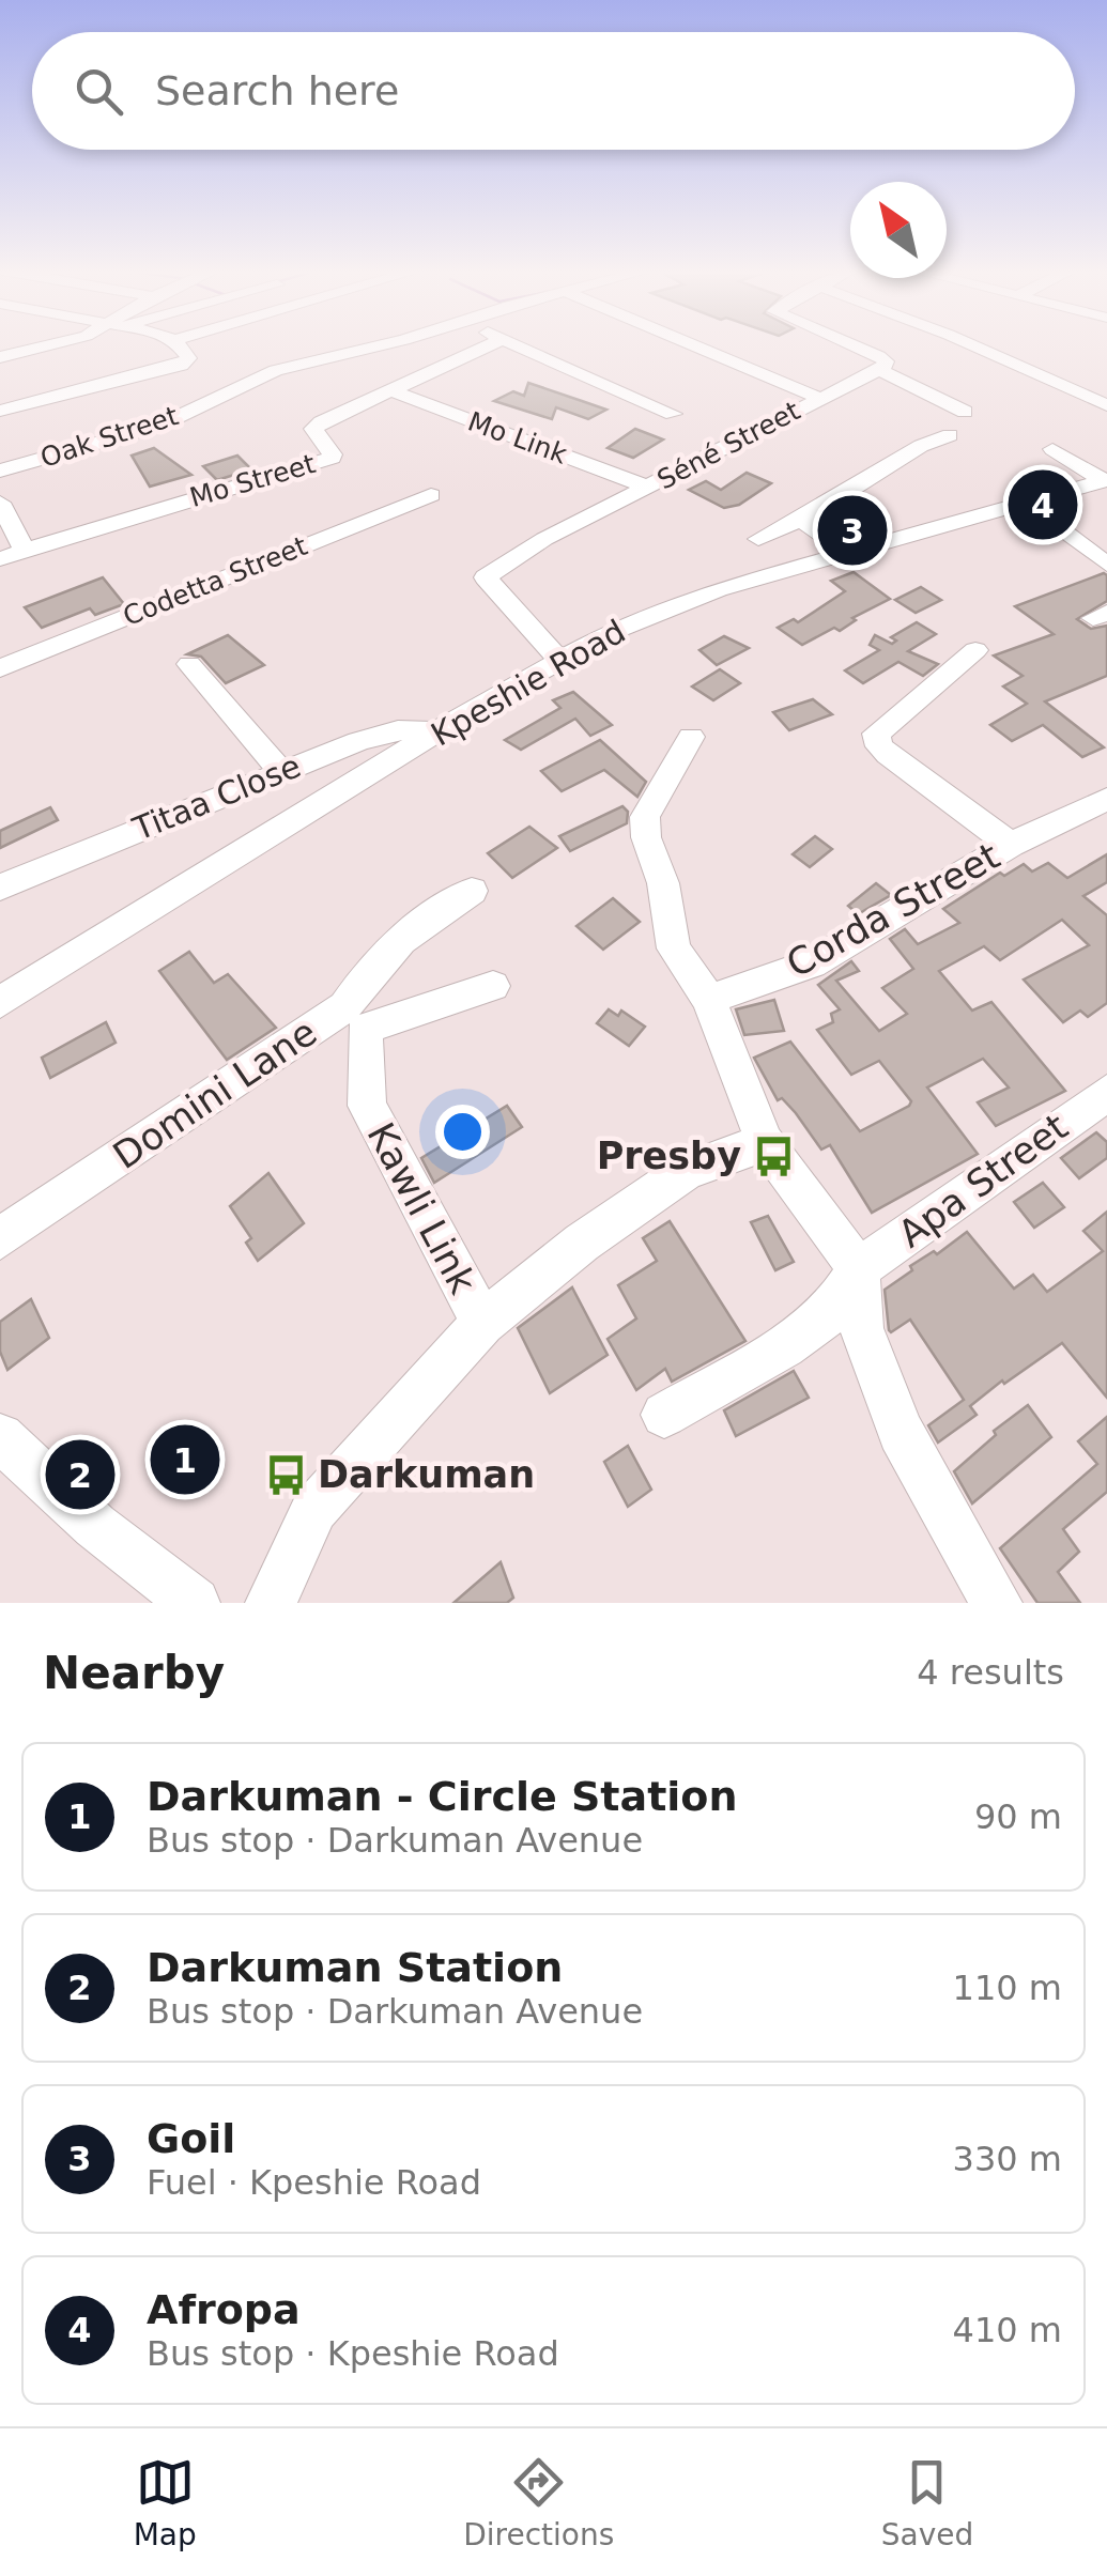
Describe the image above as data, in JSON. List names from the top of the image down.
{
  "streets": {
    "street": [
      "Oak Street",
      "Mo Link",
      "Séné Street",
      "Mo Street",
      "Codetta Street",
      "Kpeshie Road",
      "Titaa Close",
      "Corda Street",
      "Domini Lane",
      "Apa Street",
      "Kawli Link"
    ]
  },
  "crossings": [
    ["Mo Link", "Séné Street"],
    ["Mo Link", "Mo Street"],
    ["Séné Street", "Kpeshie Road"],
    ["Kpeshie Road", "Titaa Close"],
    ["Domini Lane", "Kawli Link"]
  ],
  "places": {
    "bus stop": ["Presby", "Darkuman"]
  },
  "north": "top left",
  "page": {
    "search": "Search here",
    "pins": [
      "4",
      "3",
      "1",
      "2"
    ],
    "heading": ["Nearby", "4 results"],
    "list": [
      {
        "mark": "1",
        "name": "Darkuman - Circle Station",
        "note": "Bus stop · Darkuman Avenue",
        "value": "90 m"
      },
      {
        "mark": "2",
        "name": "Darkuman Station",
        "note": "Bus stop · Darkuman Avenue",
        "value": "110 m"
      },
      {
        "mark": "3",
        "name": "Goil",
        "note": "Fuel · Kpeshie Road",
        "value": "330 m"
      },
      {
        "mark": "4",
        "name": "Afropa",
        "note": "Bus stop · Kpeshie Road",
        "value": "410 m"
      }
    ],
    "nav": ["Map", "Directions", "Saved"]
  }
}
